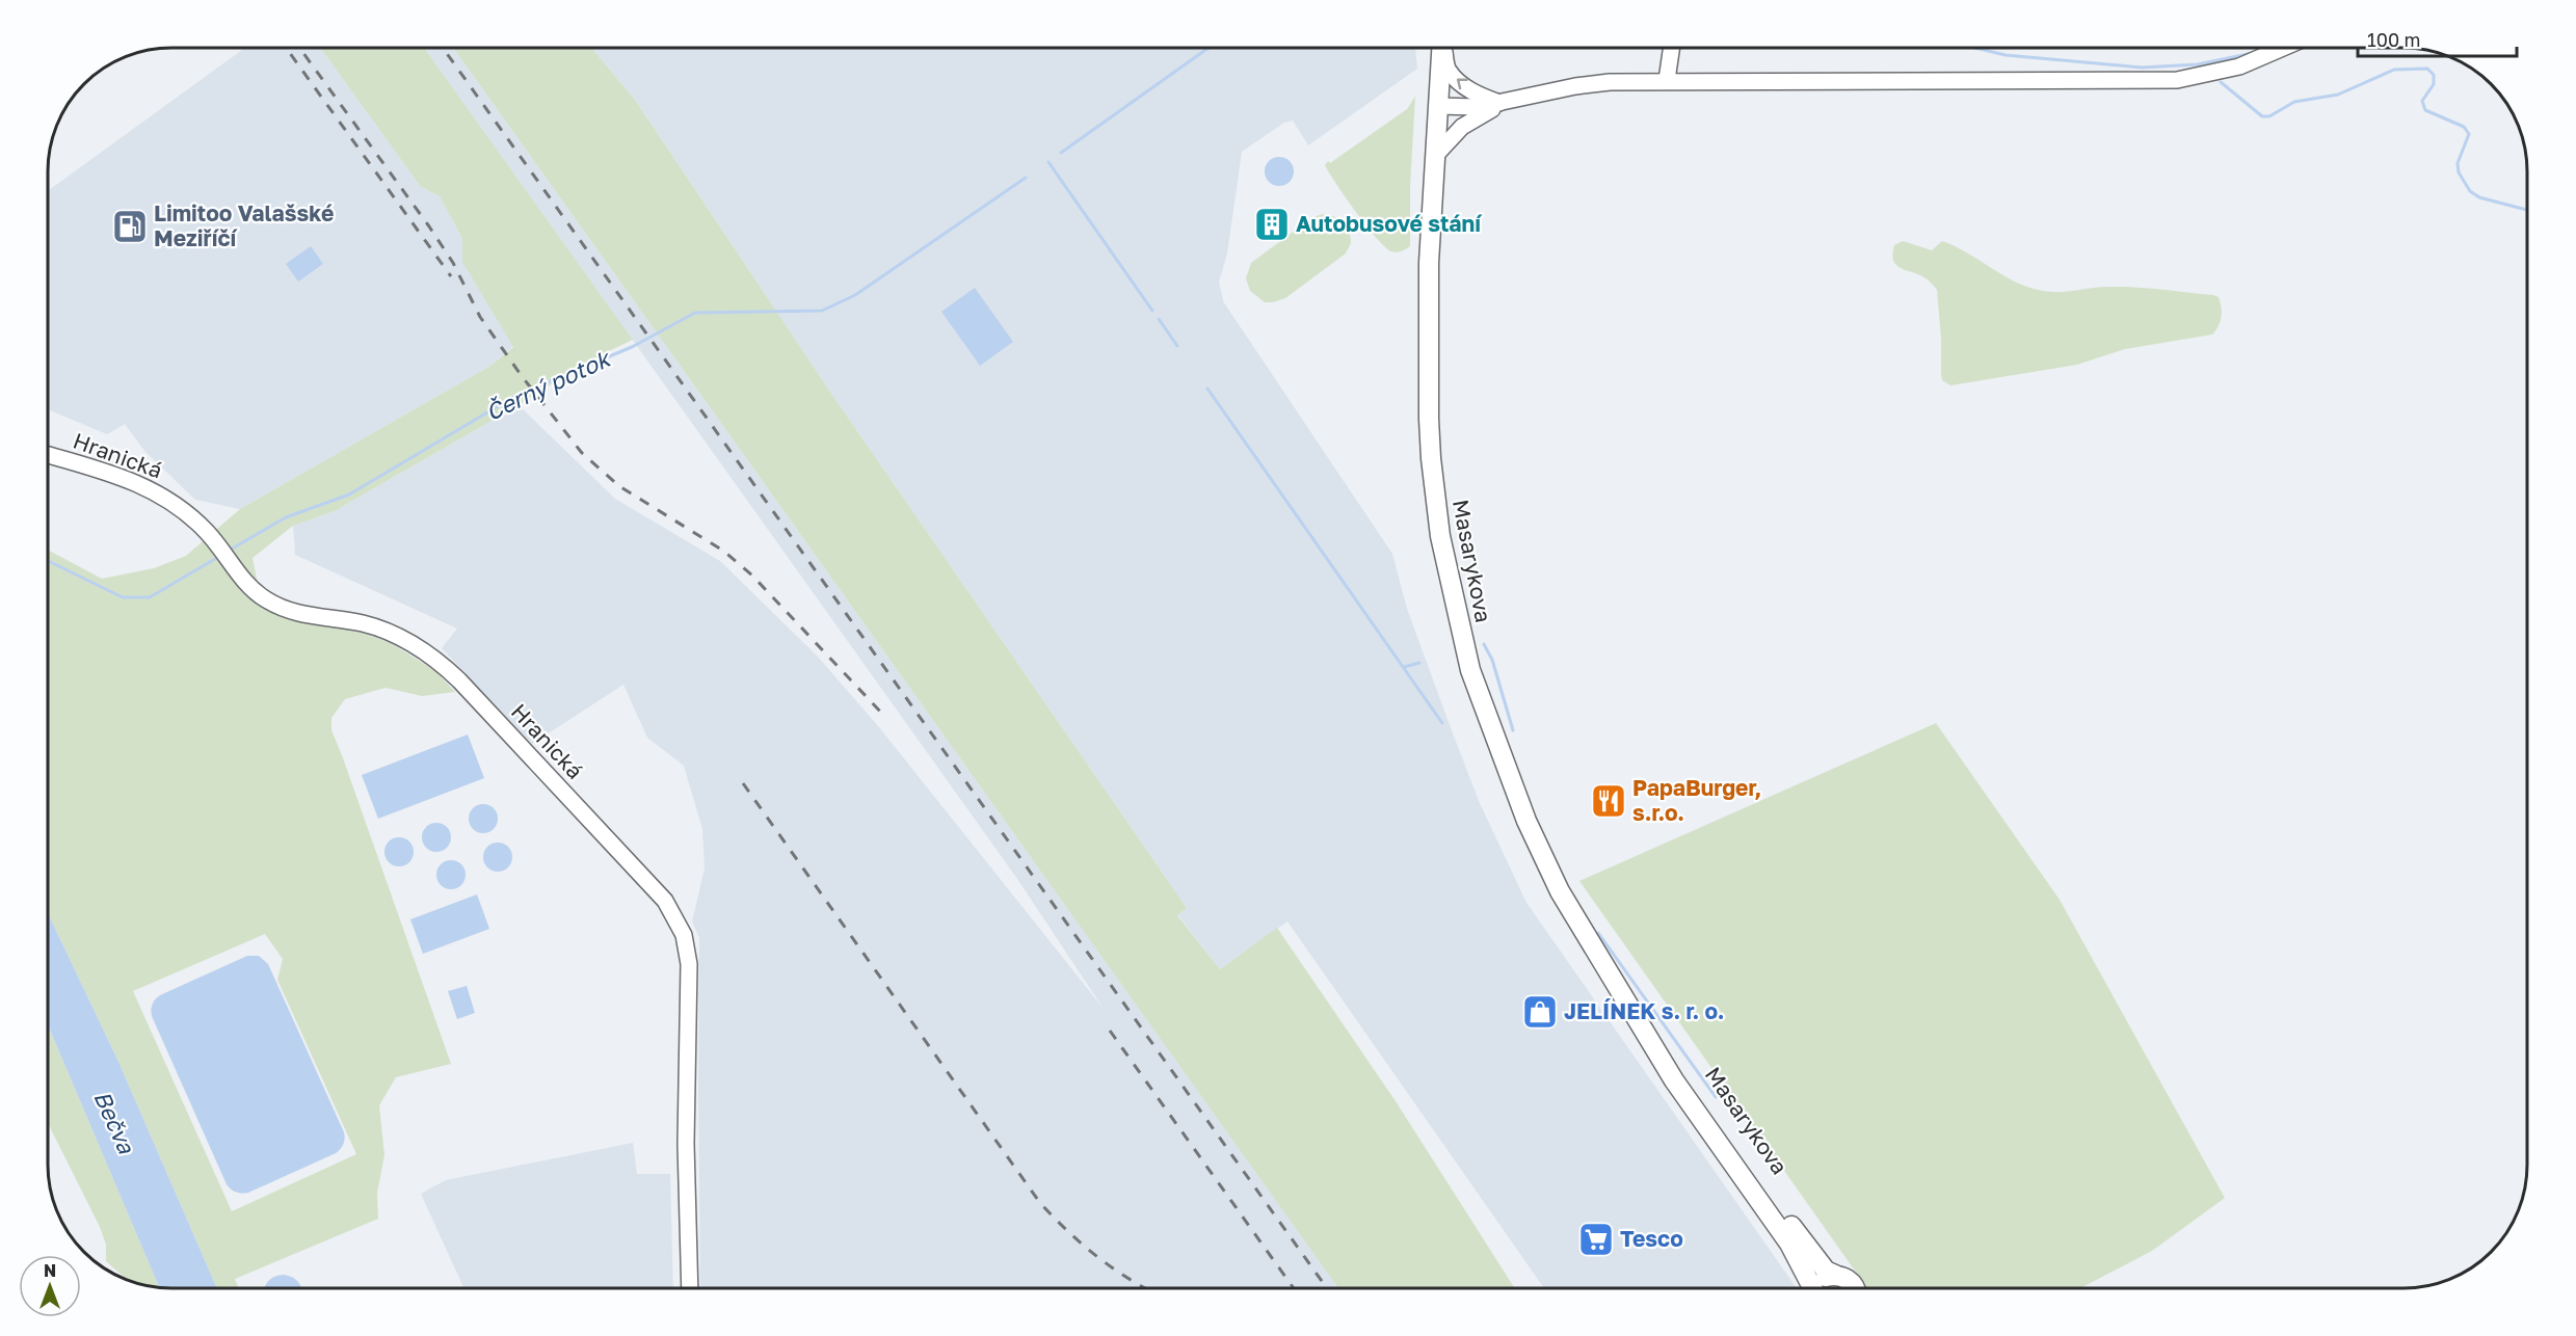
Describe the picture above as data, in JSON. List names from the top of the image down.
{
  "streets": {
    "main road": ["Masarykova"],
    "street": ["Hranická"]
  },
  "water": ["Černý potok", "Bečva"],
  "places": {
    "building": ["Autobusové stání"],
    "fuel station": ["Limitoo Valašské Meziříčí"],
    "restaurant": ["PapaBurger, s.r.o."],
    "shop": ["JELÍNEK s. r. o."],
    "supermarket": ["Tesco"]
  },
  "scale_bar": "100 m",
  "north": "top"
}
